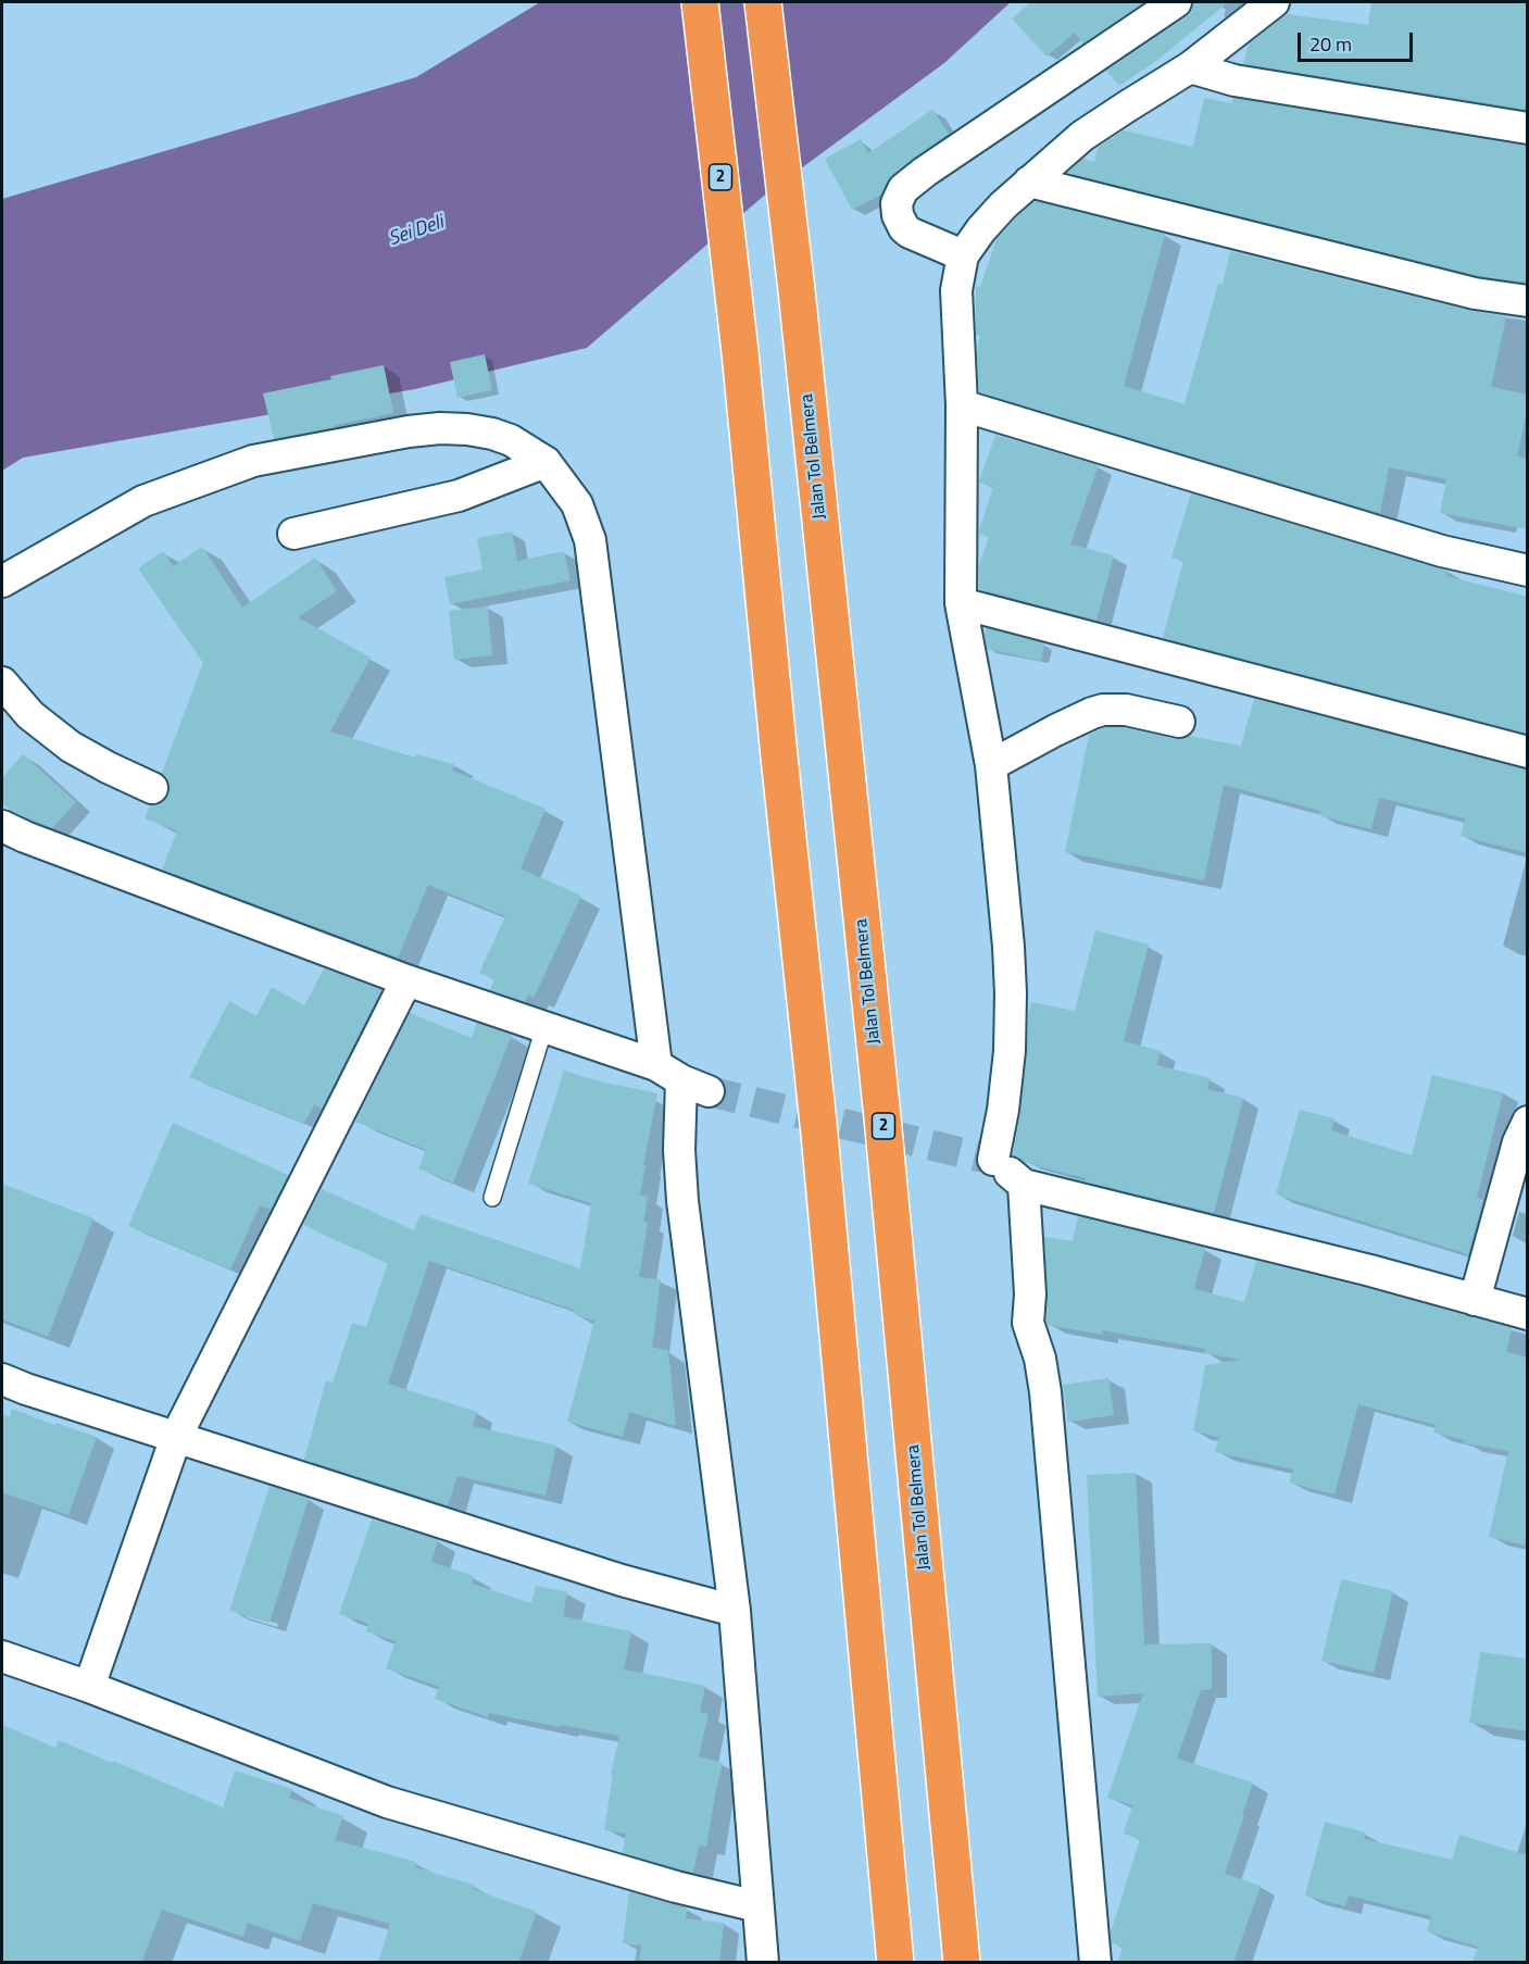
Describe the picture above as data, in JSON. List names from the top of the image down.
{
  "streets": {
    "highway": ["2", "Jalan Tol Belmera"]
  },
  "water": ["Sei Deli"],
  "scale_bar": "20 m"
}
